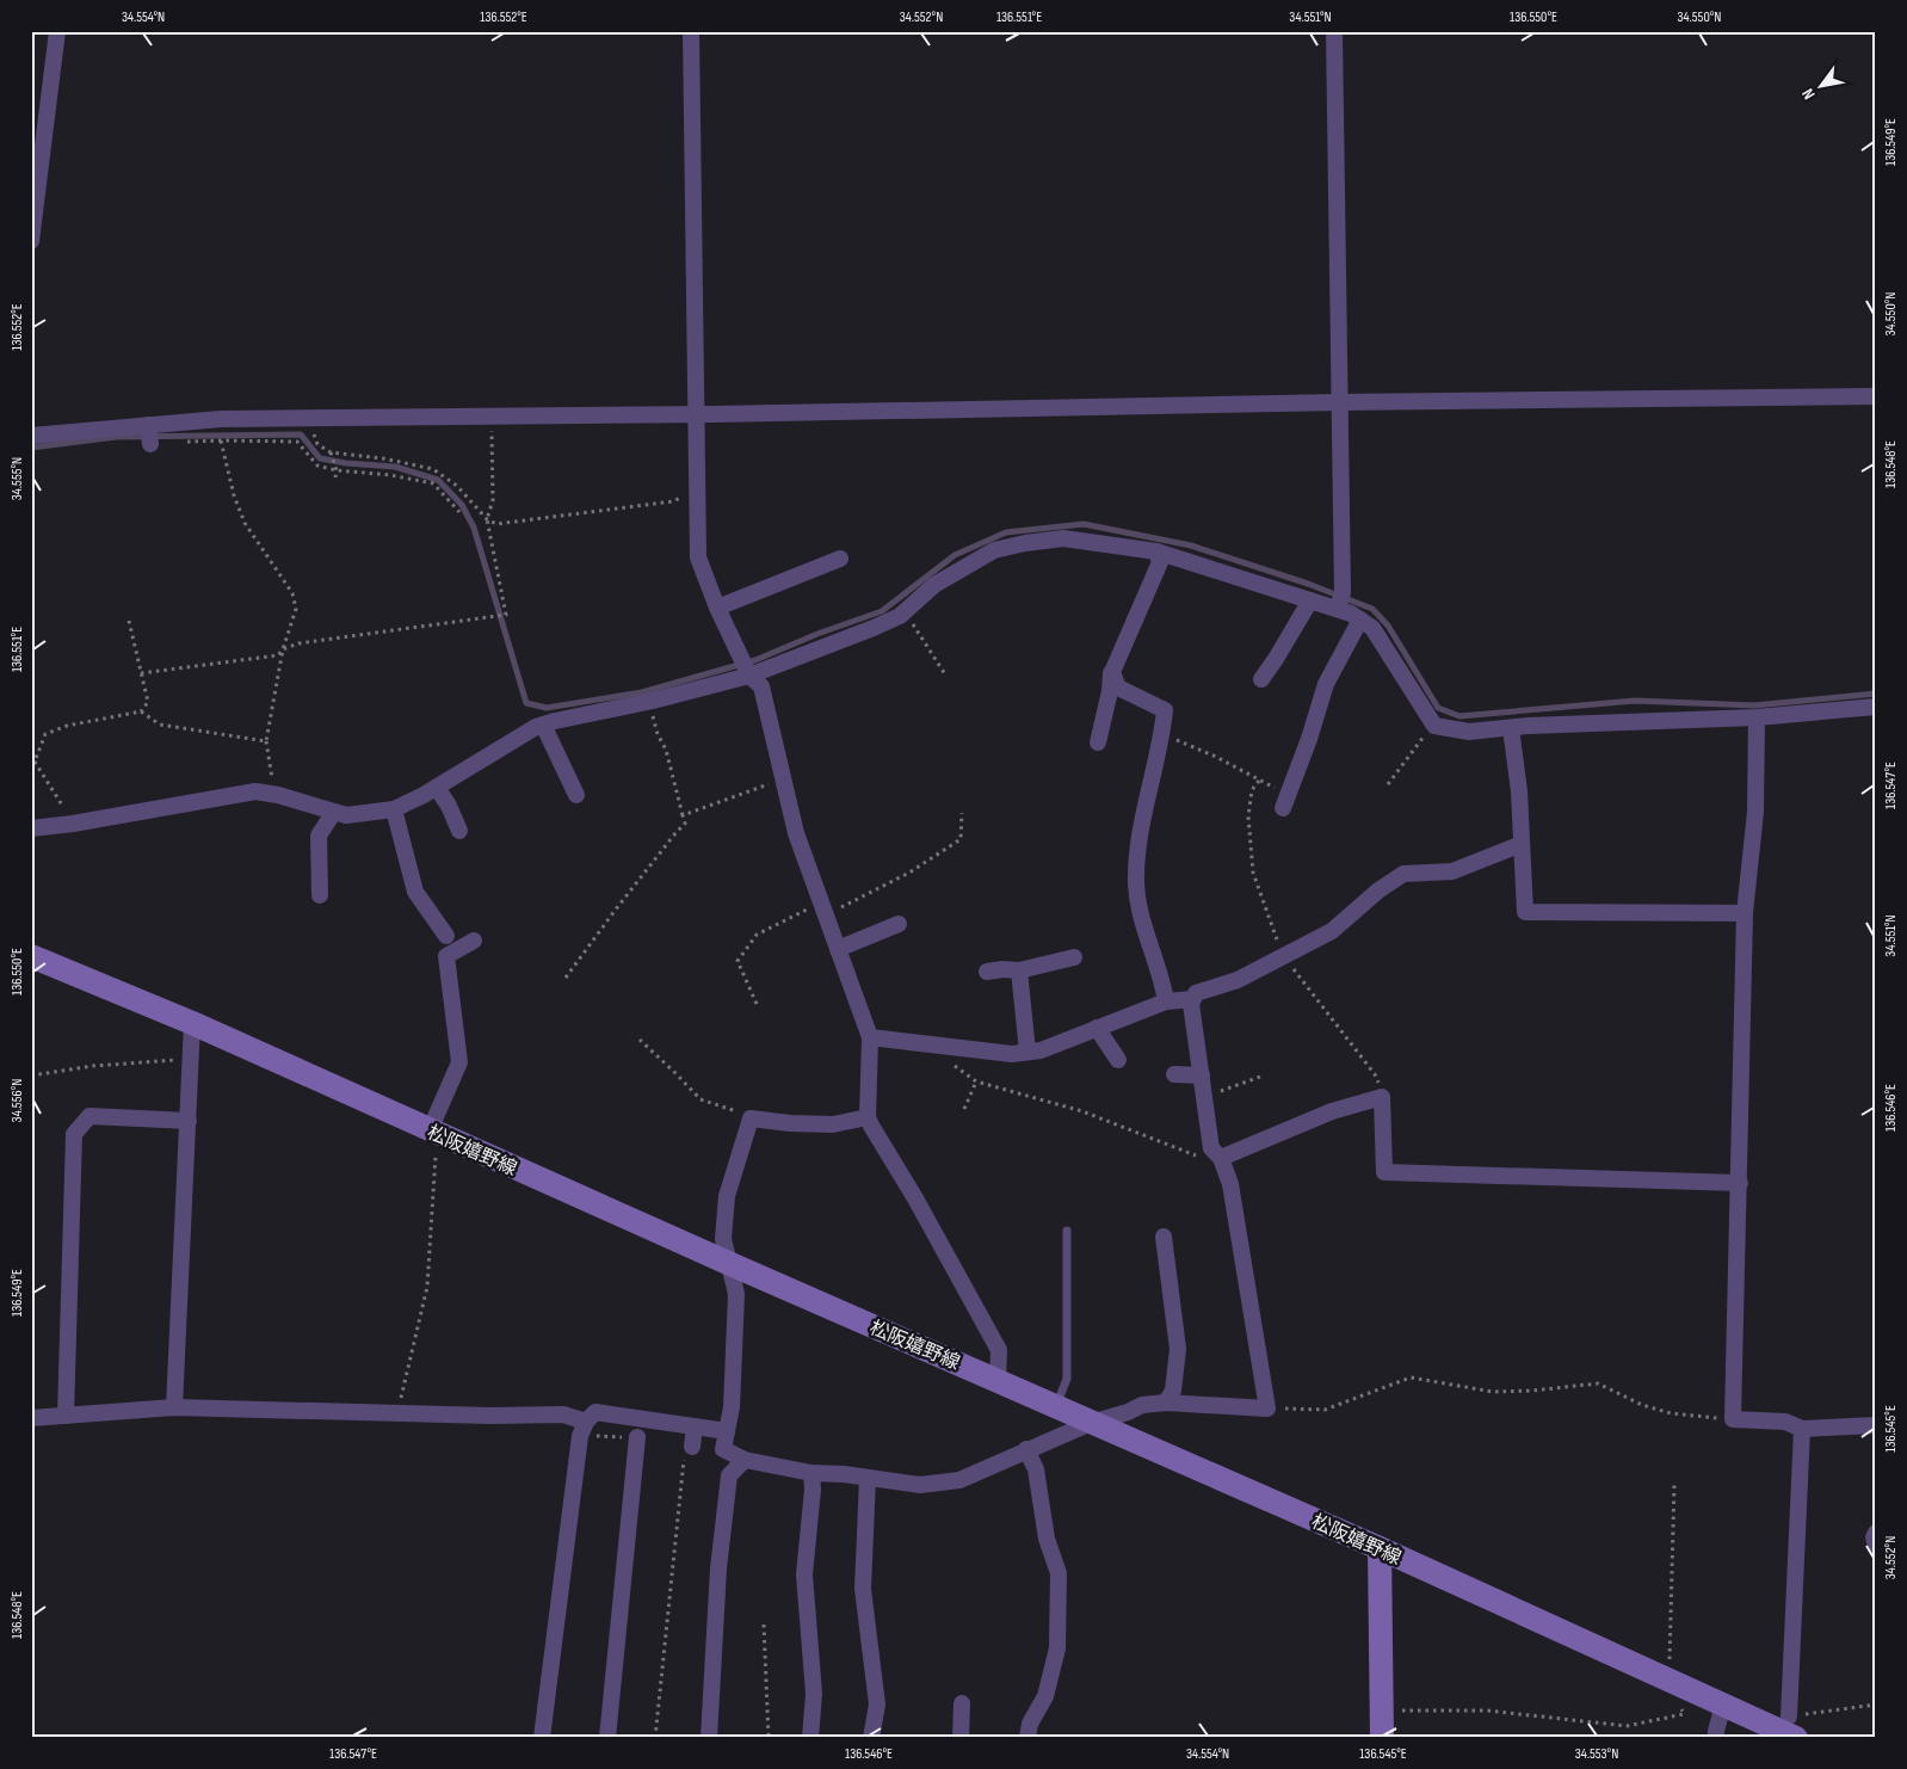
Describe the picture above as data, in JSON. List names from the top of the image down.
{
  "streets": {
    "main road": ["松阪嬉野線"]
  },
  "north": "bottom left",
  "coordinates": [
    "34.554°N",
    "136.552°E",
    "34.552°N",
    "136.551°E",
    "34.551°N",
    "136.550°E",
    "34.550°N",
    "136.549°E",
    "136.548°E",
    "34.555°N",
    "136.547°E",
    "34.556°N",
    "136.546°E",
    "136.545°E",
    "34.553°N"
  ]
}
